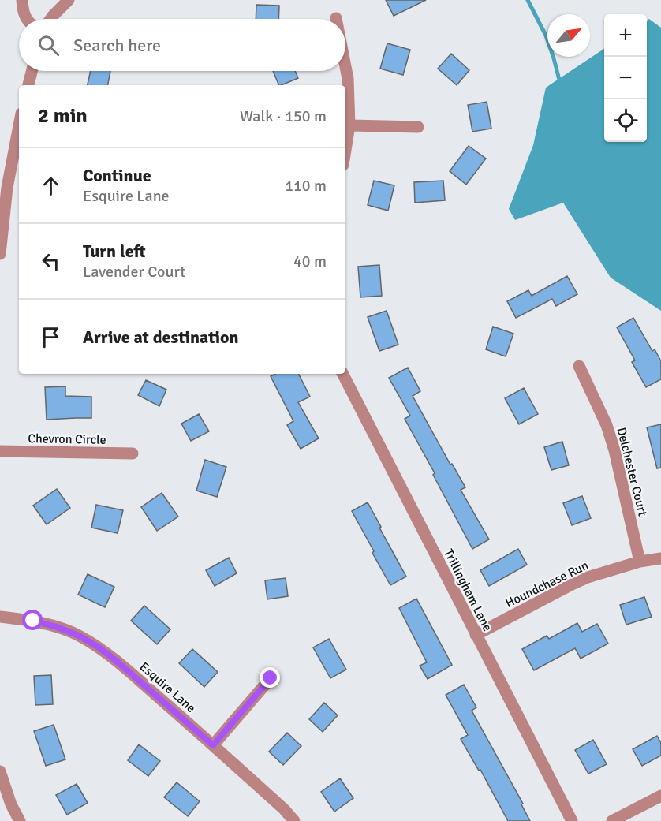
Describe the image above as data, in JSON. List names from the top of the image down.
{
  "streets": {
    "street": [
      "Chevron Circle",
      "Delchester Court",
      "Houndchase Run",
      "Trillingham Lane",
      "Esquire Lane"
    ]
  },
  "crossings": [
    ["Delchester Court", "Houndchase Run"],
    ["Houndchase Run", "Trillingham Lane"]
  ],
  "north": "top right",
  "page": {
    "map_buttons": ["+", "−"],
    "search": "Search here",
    "heading": ["2 min", "Walk · 150 m"],
    "list": [
      ["Continue", "Esquire Lane", "110 m"],
      ["Turn left", "Lavender Court", "40 m"],
      "Arrive at destination"
    ]
  }
}
